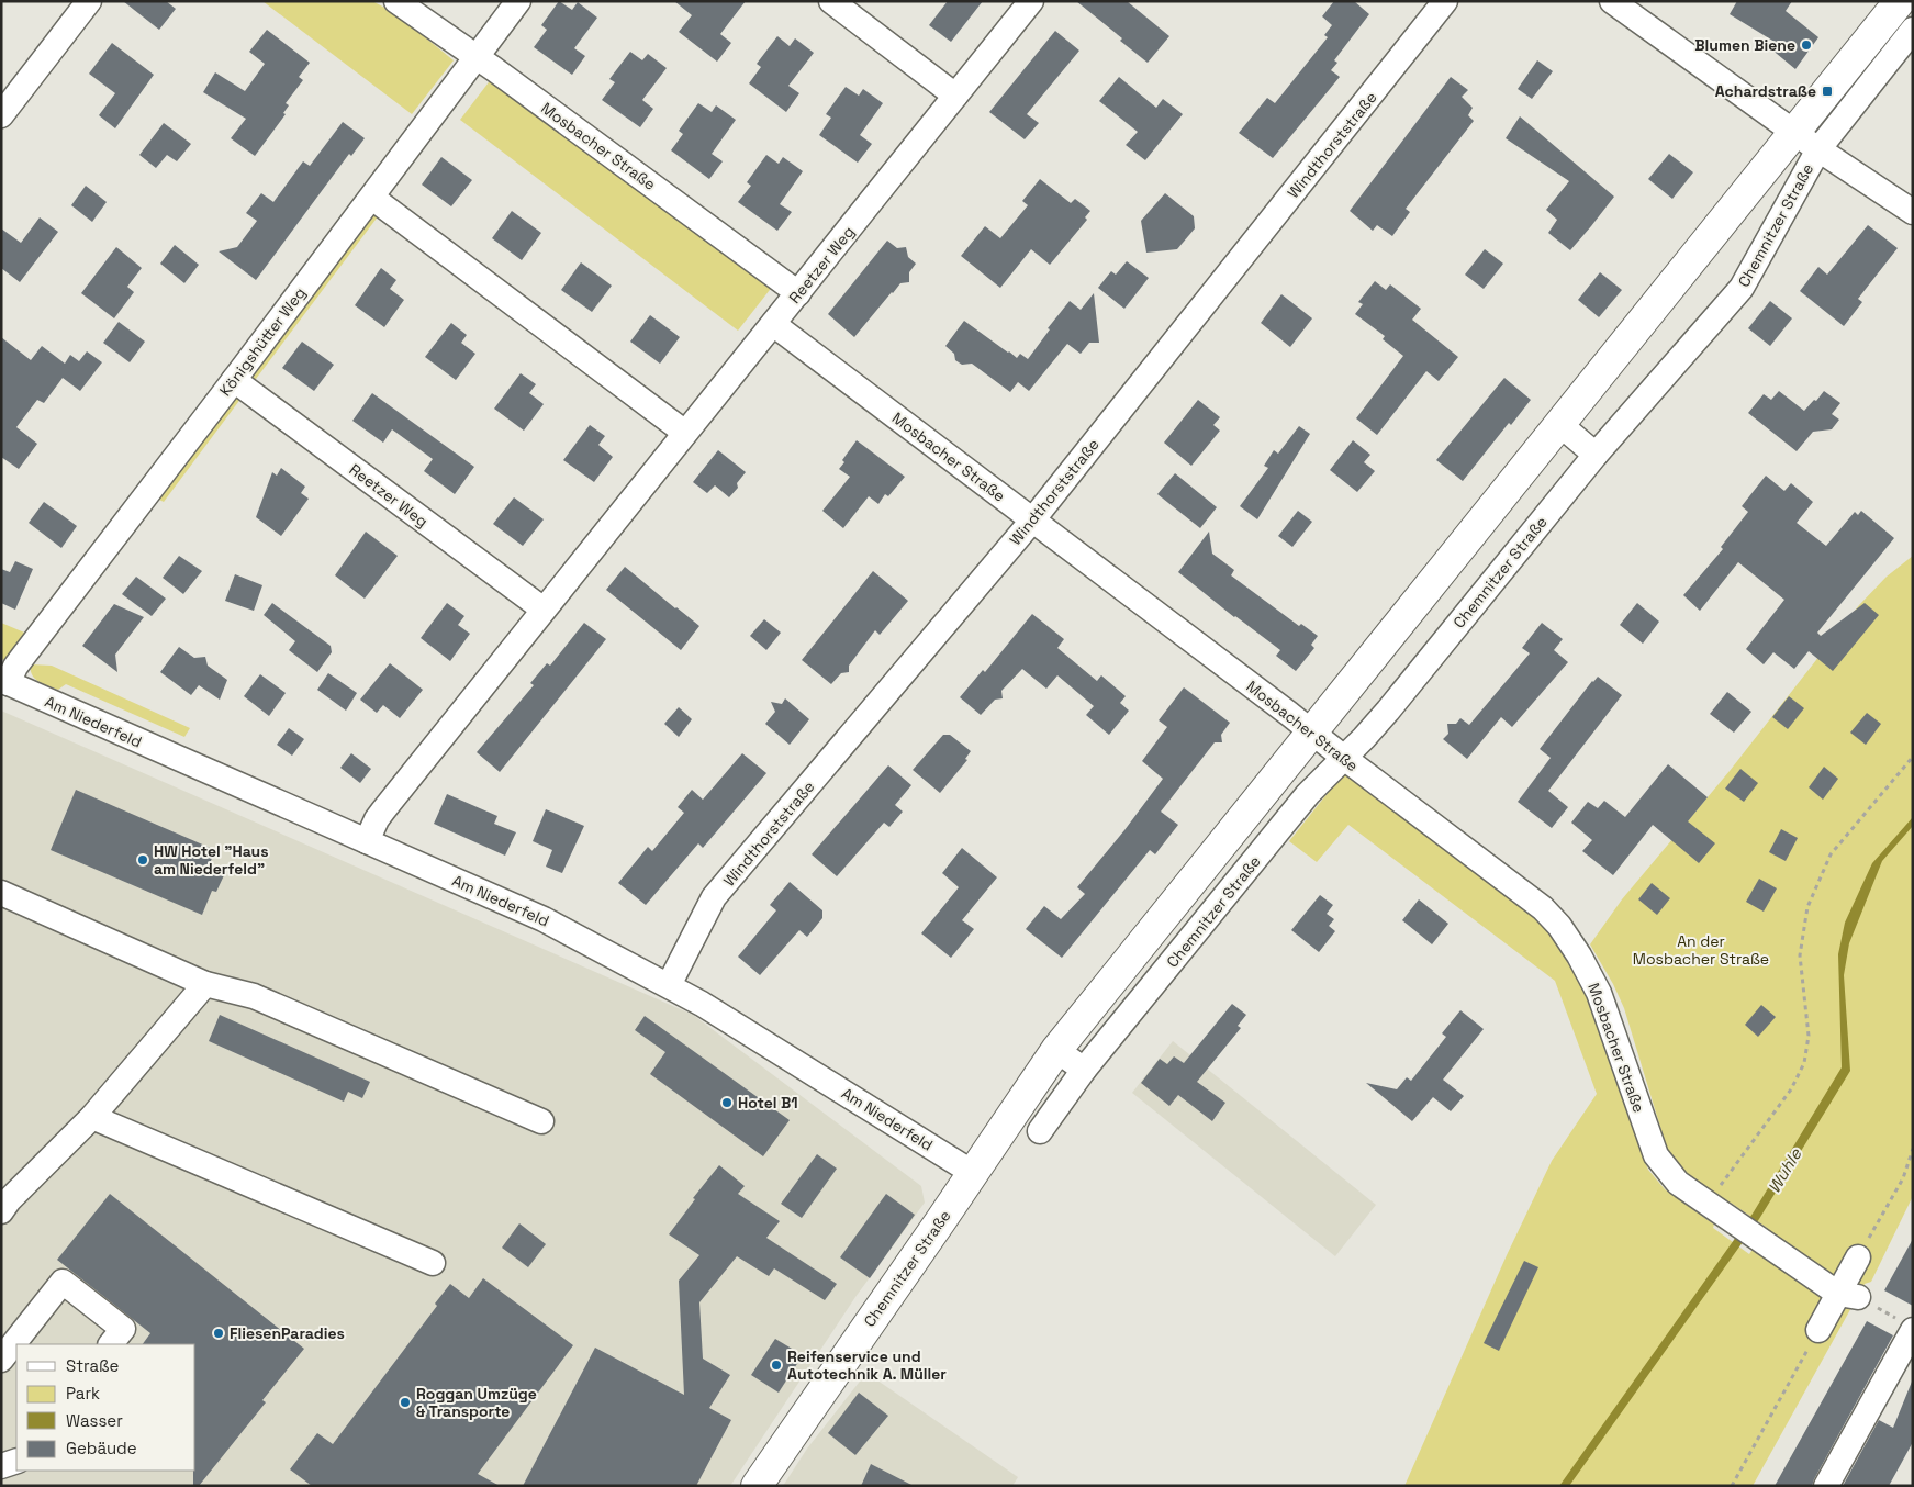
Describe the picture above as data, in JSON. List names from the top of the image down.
{
  "streets": {
    "main road": ["Chemnitzer Straße"],
    "street": [
      "Windthorststraße",
      "Mosbacher Straße",
      "Reetzer Weg",
      "Königshütter Weg",
      "Am Niederfeld"
    ]
  },
  "crossings": [
    ["Windthorststraße", "Mosbacher Straße"],
    ["Windthorststraße", "Am Niederfeld"],
    ["Mosbacher Straße", "Chemnitzer Straße"],
    ["Mosbacher Straße", "Reetzer Weg"],
    ["Mosbacher Straße", "Königshütter Weg"],
    ["Chemnitzer Straße", "Am Niederfeld"],
    ["Reetzer Weg", "Königshütter Weg"],
    ["Reetzer Weg", "Am Niederfeld"],
    ["Königshütter Weg", "Am Niederfeld"]
  ],
  "water": ["Wuhle"],
  "parks": ["An der Mosbacher Straße"],
  "places": {
    "other": [
      "Blumen Biene",
      "HW Hotel \"Haus am Niederfeld\"",
      "Hotel B1",
      "FliesenParadies",
      "Reifenservice und Autotechnik A. Müller",
      "Roggan Umzüge & Transporte"
    ],
    "transit": ["Achardstraße"]
  },
  "legend": [
    "Straße",
    "Park",
    "Wasser",
    "Gebäude"
  ]
}
